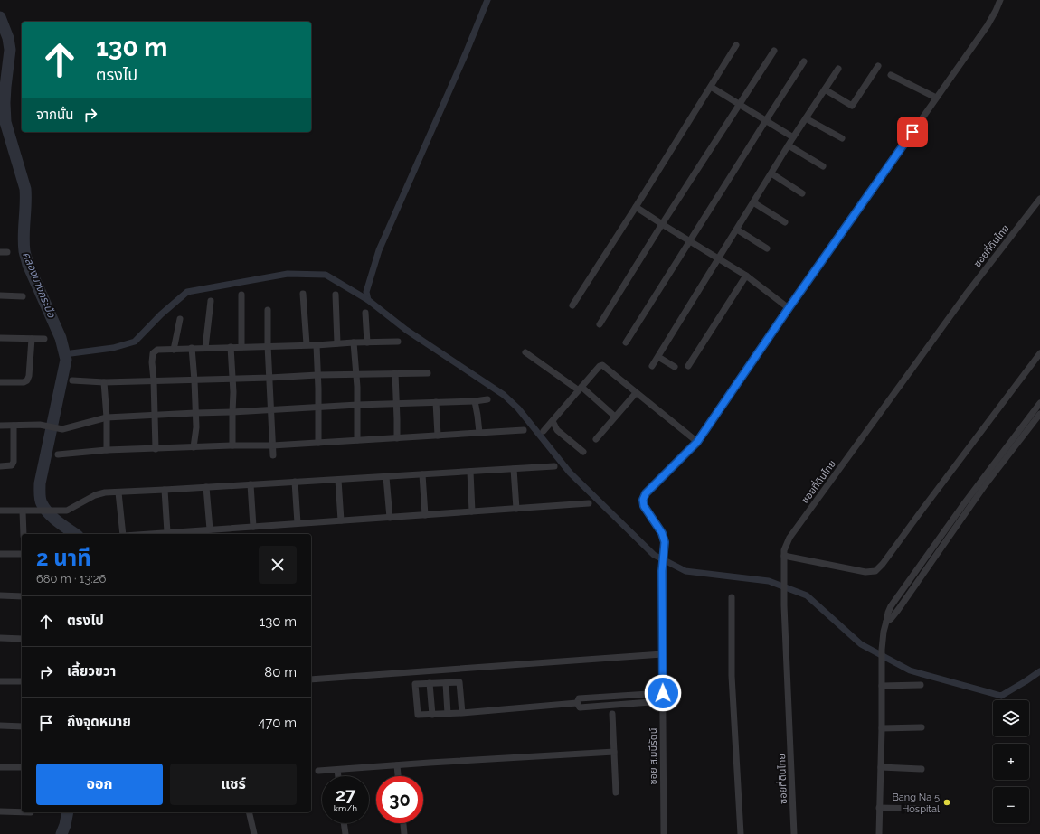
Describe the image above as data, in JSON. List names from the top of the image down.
{
  "streets": {
    "street": ["ซอยที่ดินไทย", "ซอย ส.มนีรัตน์"]
  },
  "water": ["คลองบางกระบือ"],
  "places": ["Bang Na 5 Hospital"],
  "page": {
    "turn": ["130 m", "ตรงไป"],
    "then": "จากนั้น",
    "heading": ["2 นาที", "680 m · 13:26"],
    "list": [
      {
        "name": "ตรงไป",
        "value": "130 m"
      },
      {
        "name": "เลี้ยวขวา",
        "value": "80 m"
      },
      {
        "name": "ถึงจุดหมาย",
        "value": "470 m"
      }
    ],
    "map_buttons": ["+", "−"],
    "buttons": ["ออก", "แชร์"],
    "speed": "27 km/h",
    "limit": "30"
  }
}
